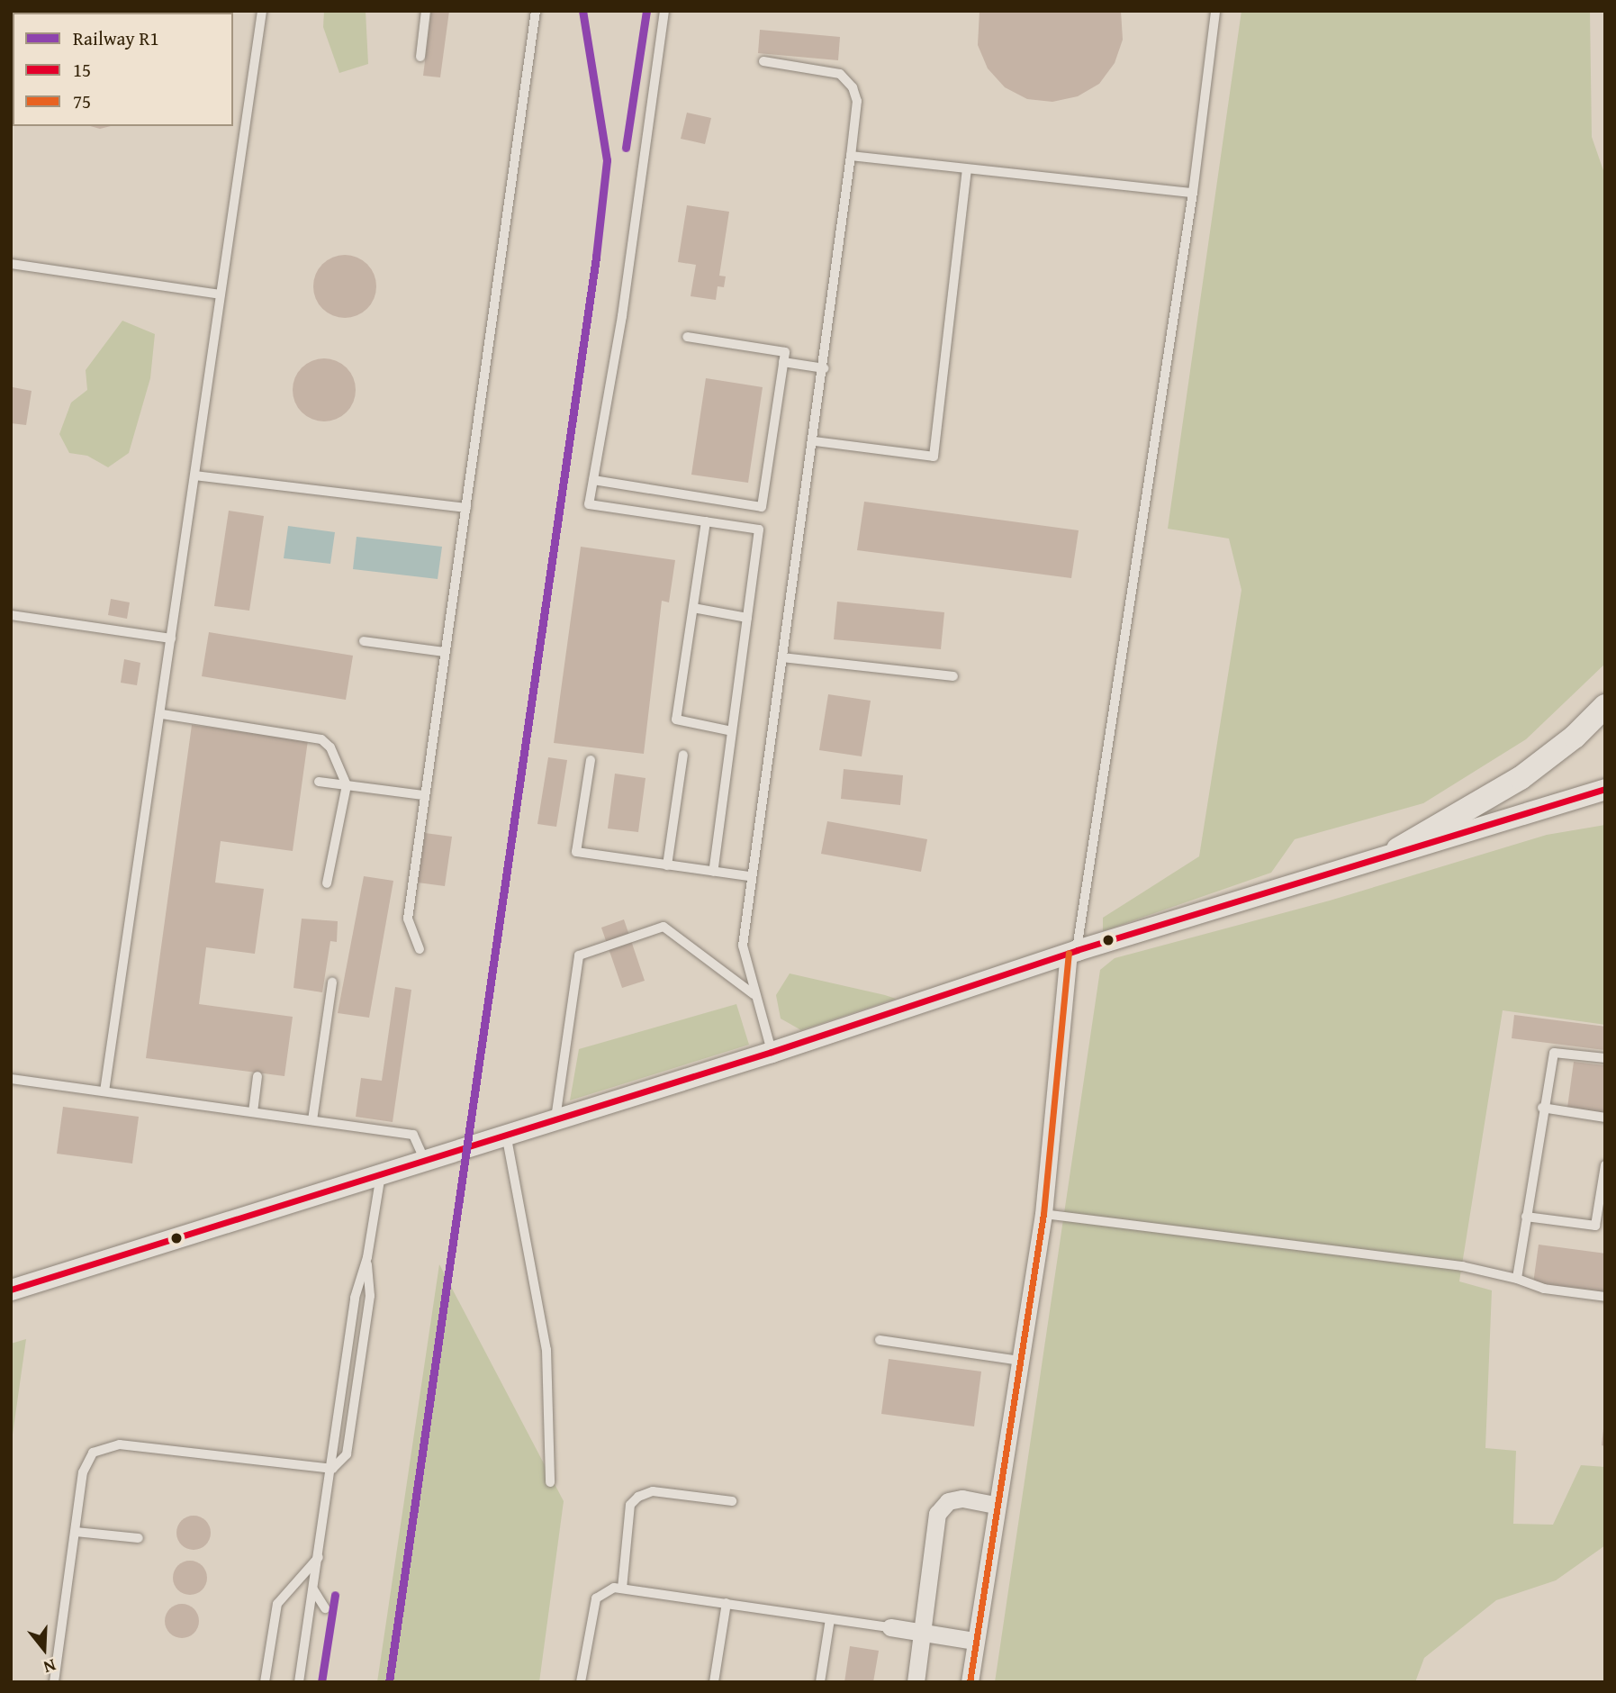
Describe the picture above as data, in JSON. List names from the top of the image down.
{
  "lines": ["rail line R1", "transit line 15", "transit line 75"],
  "legend": ["Railway R1", "15", "75"],
  "north": "bottom"
}
